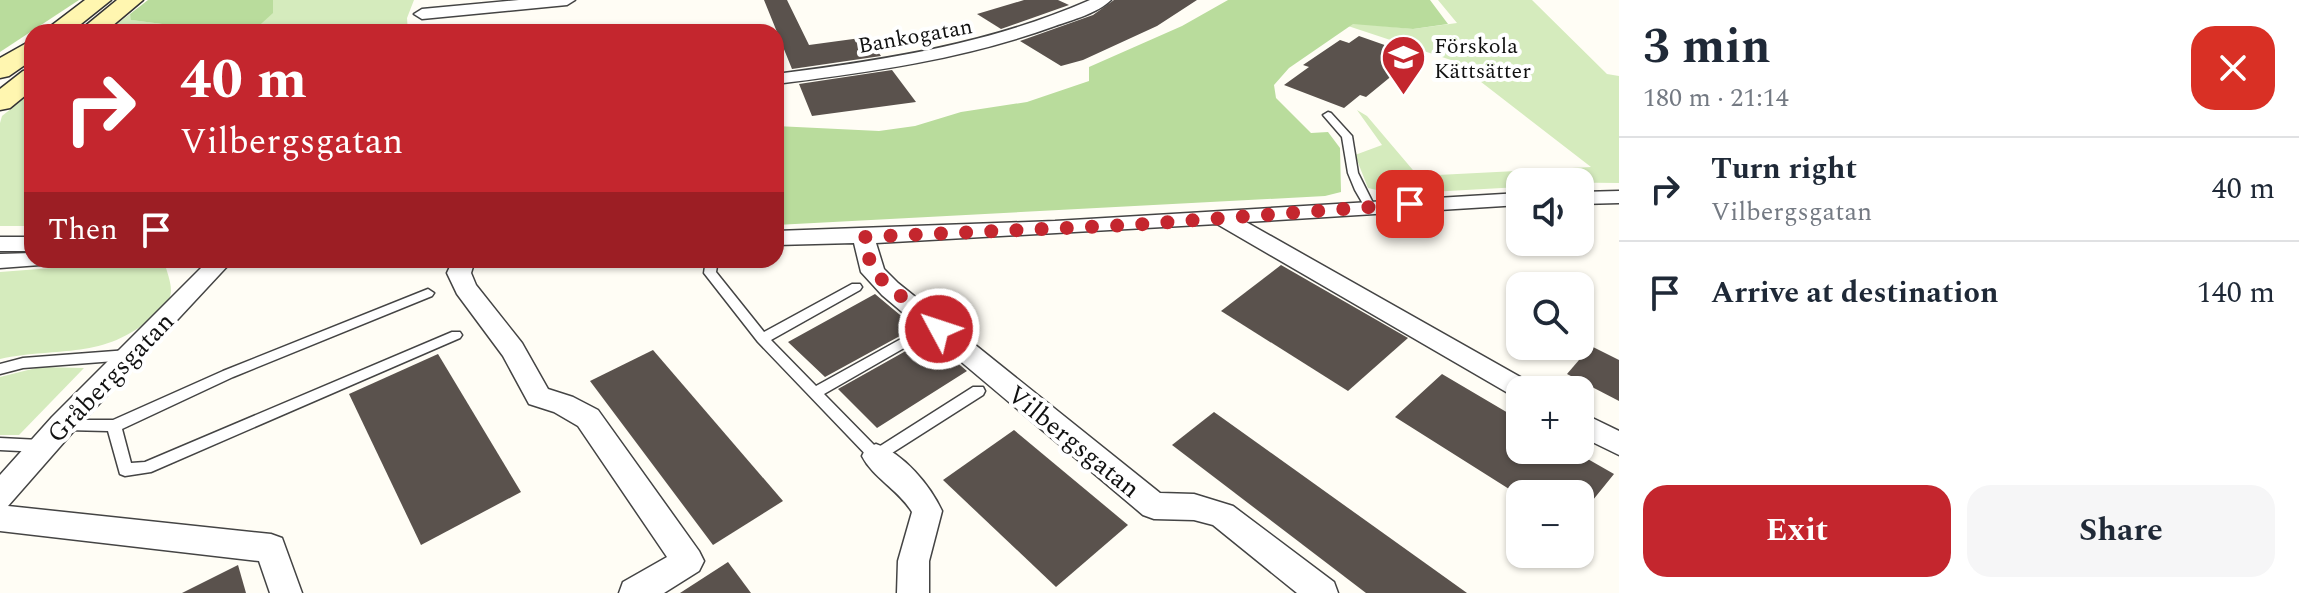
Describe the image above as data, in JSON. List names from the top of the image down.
{
  "streets": {
    "street": ["Bankogatan", "Gråbergsgatan", "Vilbergsgatan"]
  },
  "places": {
    "school or university": ["Förskola Kättsätter"]
  },
  "page": {
    "heading": ["3 min", "180 m · 21:14"],
    "turn": ["40 m", "Vilbergsgatan"],
    "list": [
      {
        "name": "Turn right",
        "note": "Vilbergsgatan",
        "value": "40 m"
      },
      {
        "name": "Arrive at destination",
        "value": "140 m"
      }
    ],
    "map_buttons": ["+", "−"],
    "then": "Then",
    "buttons": ["Exit", "Share"]
  }
}
